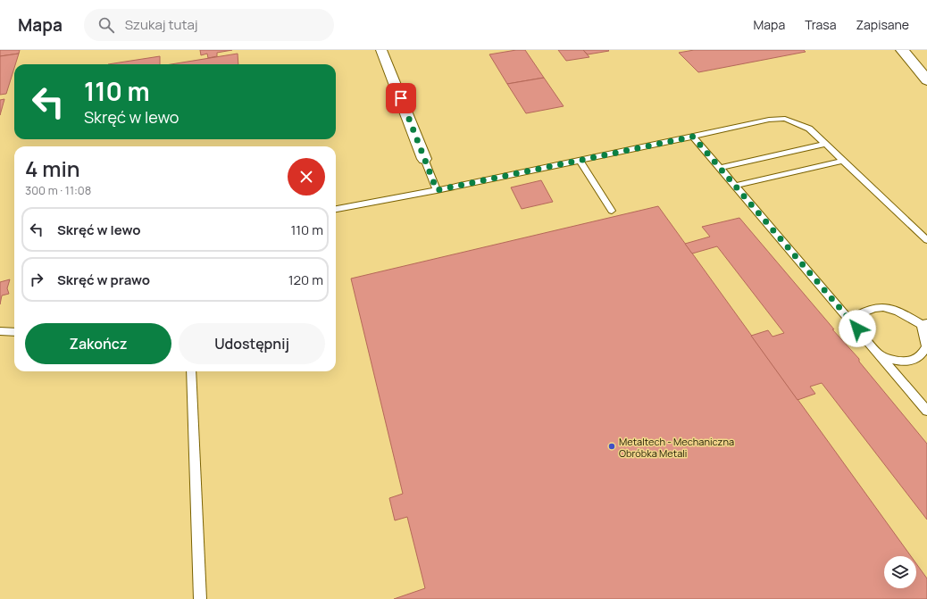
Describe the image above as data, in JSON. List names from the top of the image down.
{
  "places": ["Metaltech - Mechaniczna Obróbka Metali"],
  "page": {
    "header": "Mapa",
    "search": "Szukaj tutaj",
    "nav": ["Mapa", "Trasa", "Zapisane"],
    "turn": ["110 m", "Skręć w lewo"],
    "heading": ["4 min", "300 m · 11:08"],
    "list": [
      {
        "name": "Skręć w lewo",
        "value": "110 m"
      },
      {
        "name": "Skręć w prawo",
        "value": "120 m"
      }
    ],
    "buttons": ["Zakończ", "Udostępnij"]
  }
}
